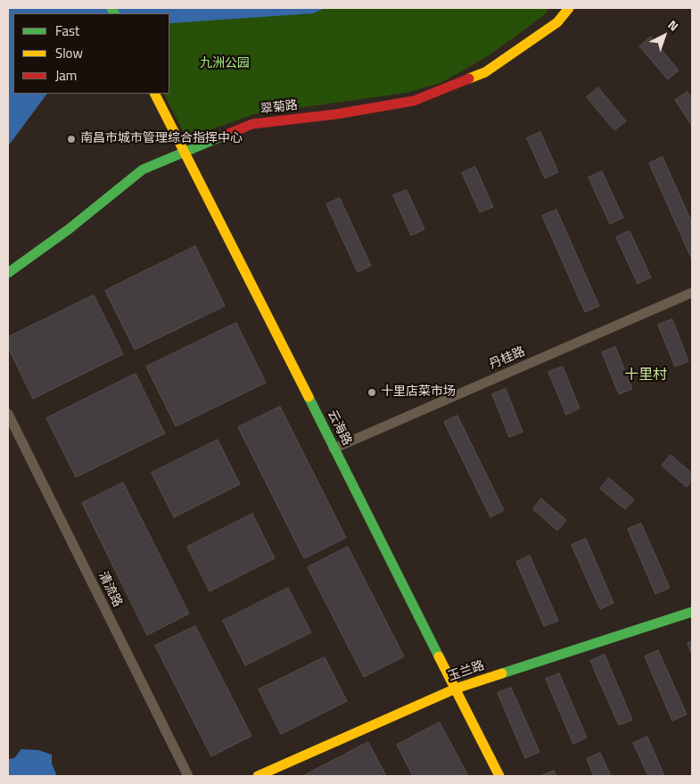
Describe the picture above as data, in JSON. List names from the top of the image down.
{
  "streets": {
    "street": [
      "翠菊路",
      "丹桂路",
      "云海路",
      "清流路",
      "玉兰路"
    ]
  },
  "crossings": [
    ["翠菊路", "云海路"],
    ["丹桂路", "云海路"],
    ["云海路", "玉兰路"]
  ],
  "districts": ["十里村"],
  "parks": ["九洲公园"],
  "places": ["南昌市城市管理综合指挥中心", "十里店菜市场"],
  "legend": ["Fast", "Slow", "Jam"],
  "north": "top right"
}
